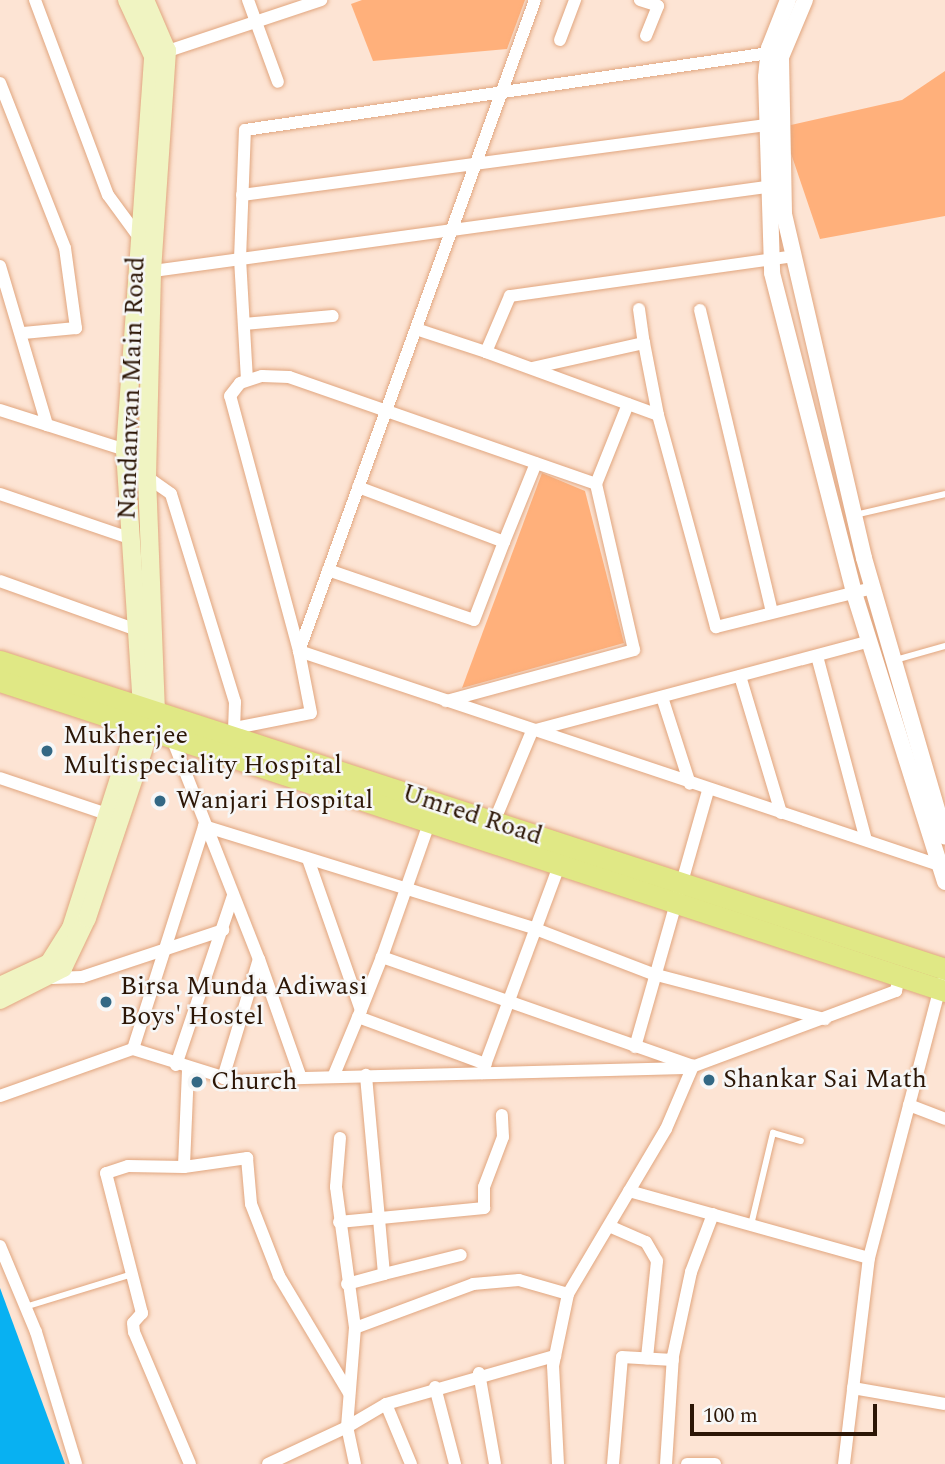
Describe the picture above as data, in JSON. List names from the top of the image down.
{
  "streets": {
    "main road": ["Nandanvan Main Road", "Umred Road"]
  },
  "crossings": [
    ["Nandanvan Main Road", "Umred Road"]
  ],
  "places": [
    "Mukherjee Multispeciality Hospital",
    "Wanjari Hospital",
    "Birsa Munda Adiwasi Boys' Hostel",
    "Shankar Sai Math",
    "Church"
  ],
  "scale_bar": "100 m"
}
